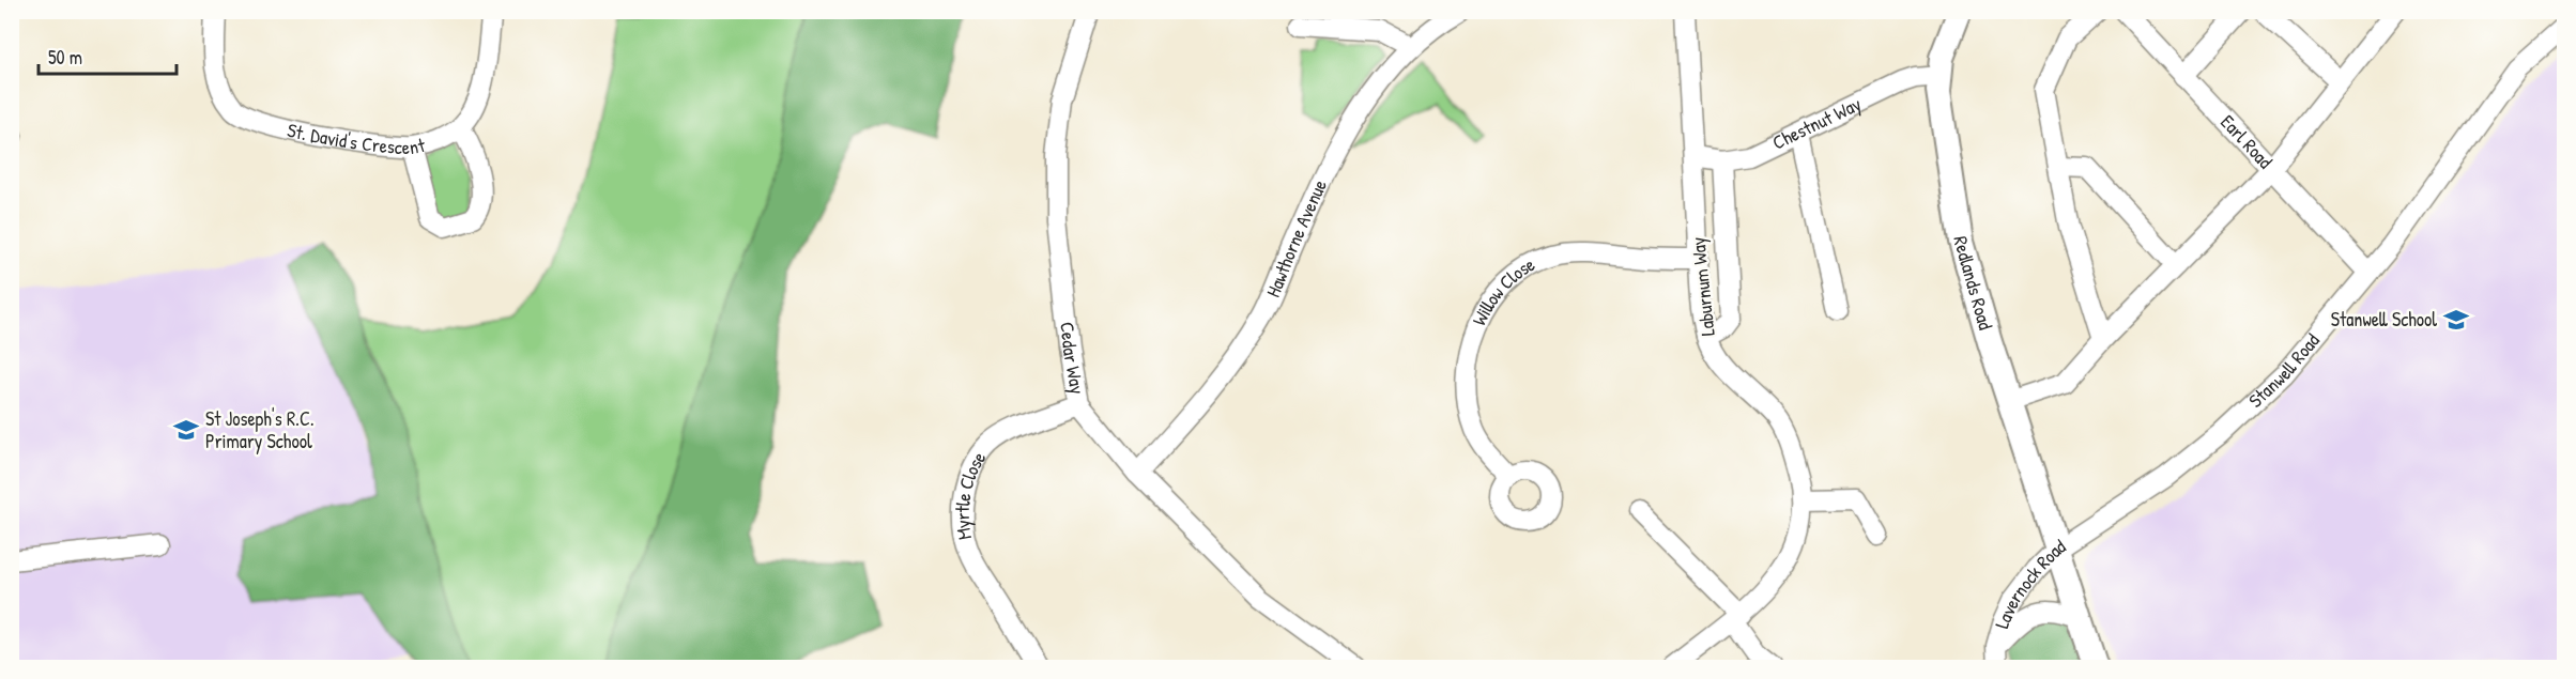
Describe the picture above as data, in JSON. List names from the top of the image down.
{
  "streets": {
    "main road": ["Redlands Road", "Lavernock Road"],
    "street": [
      "Chestnut Way",
      "St. David's Crescent",
      "Earl Road",
      "Hawthorne Avenue",
      "Laburnum Way",
      "Willow Close",
      "Cedar Way",
      "Stanwell Road",
      "Myrtle Close"
    ]
  },
  "crossings": [
    ["Chestnut Way", "Redlands Road"],
    ["Chestnut Way", "Laburnum Way"],
    ["Earl Road", "Stanwell Road"],
    ["Hawthorne Avenue", "Cedar Way"],
    ["Redlands Road", "Stanwell Road"],
    ["Redlands Road", "Lavernock Road"],
    ["Laburnum Way", "Willow Close"],
    ["Cedar Way", "Myrtle Close"],
    ["Stanwell Road", "Lavernock Road"]
  ],
  "places": {
    "school or university": ["Stanwell School", "St Joseph's R.C. Primary School"]
  },
  "scale_bar": "50 m"
}
